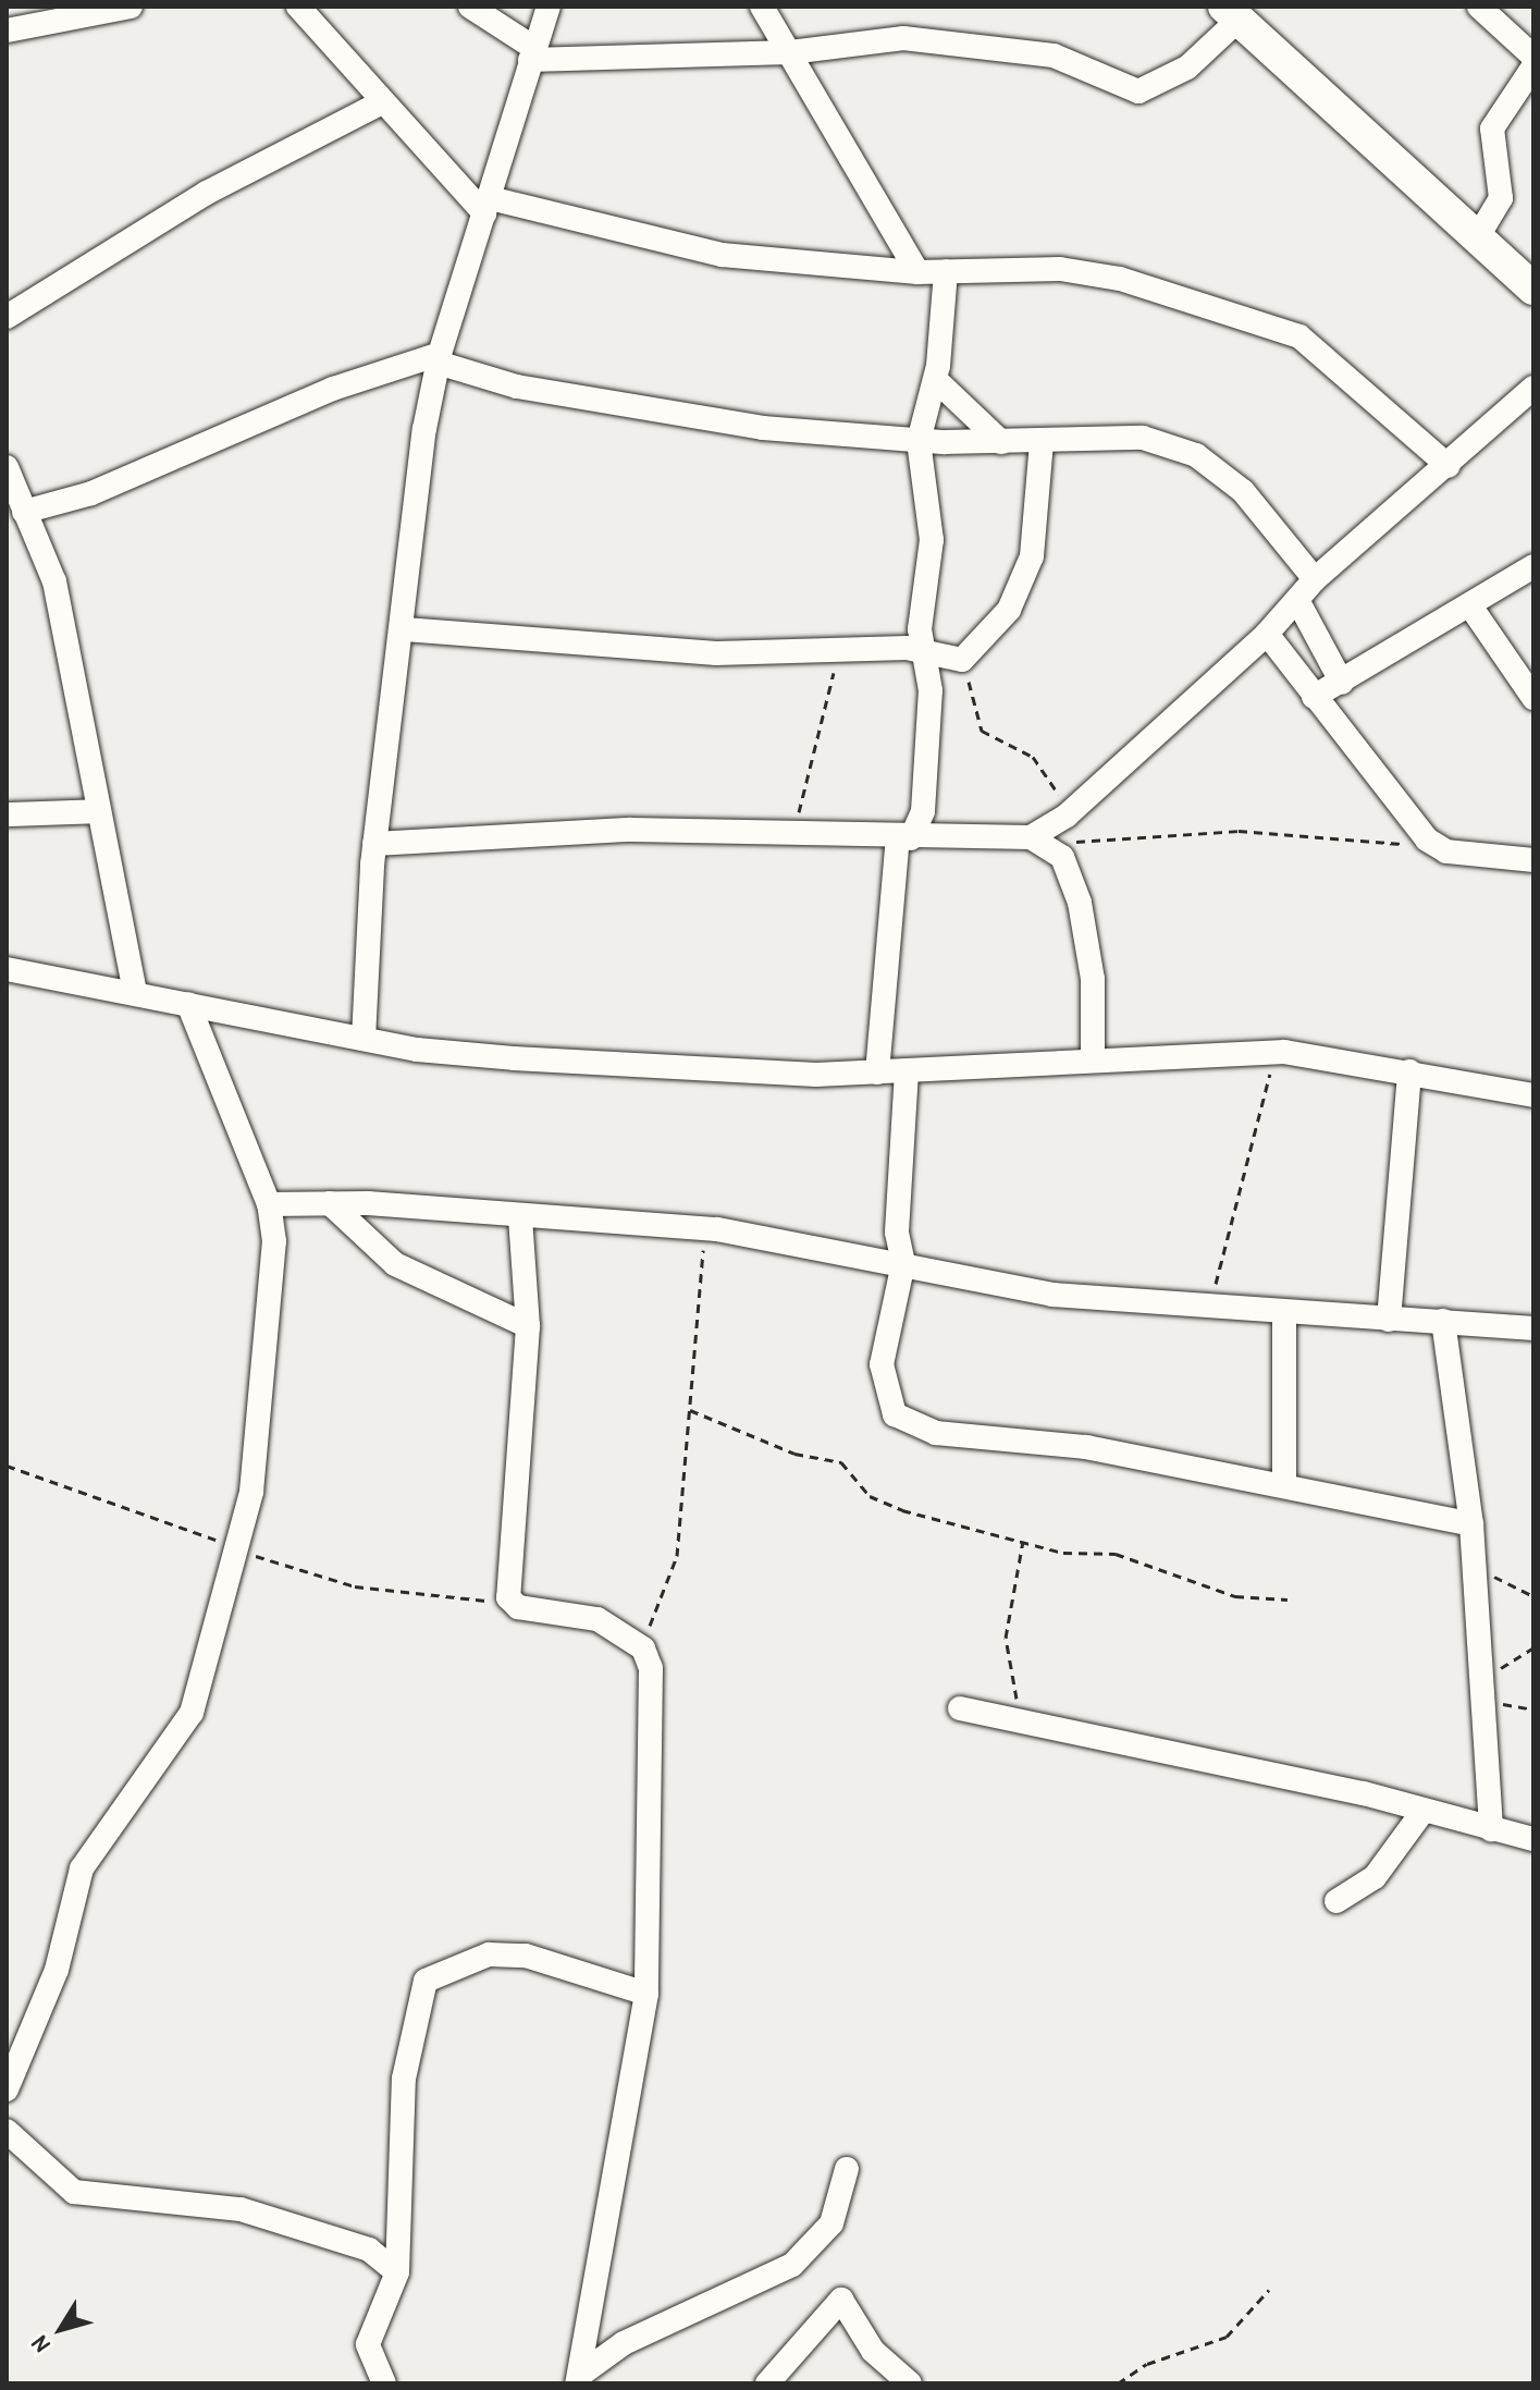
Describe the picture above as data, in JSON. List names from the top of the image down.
{
  "north": "bottom left"
}
